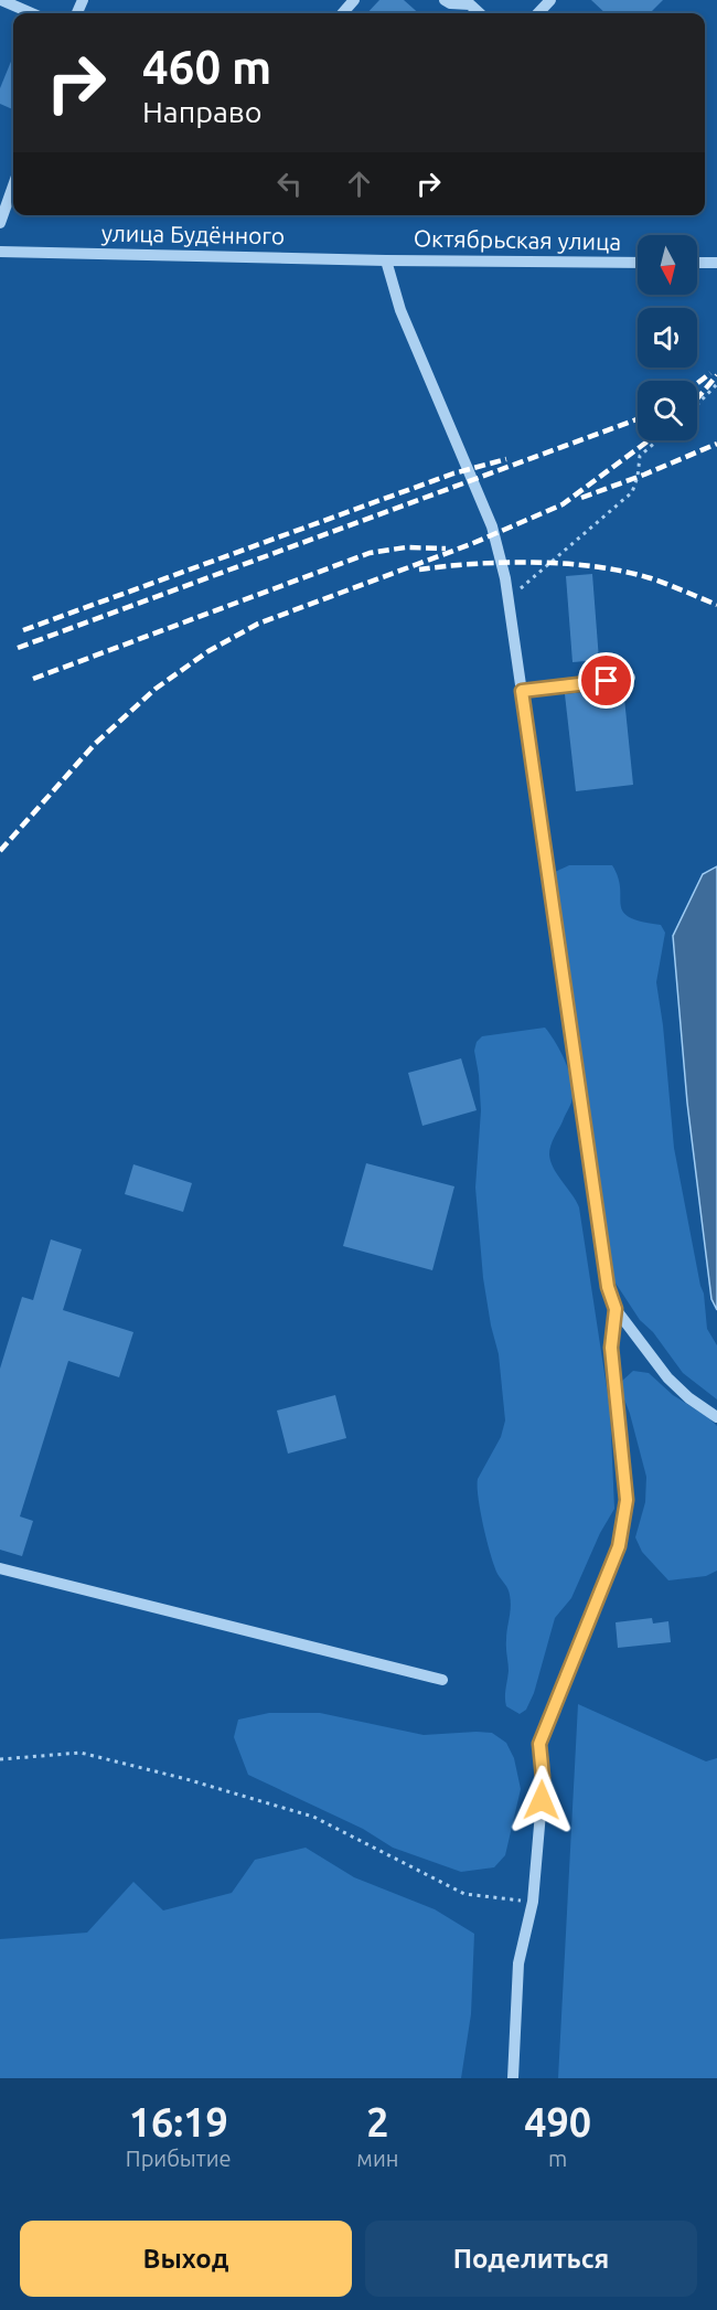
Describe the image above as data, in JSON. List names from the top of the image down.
{
  "streets": {
    "street": ["улица Будённого", "Октябрьская улица"]
  },
  "crossings": [
    ["улица Будённого", "Октябрьская улица"]
  ],
  "north": "bottom",
  "page": {
    "turn": ["460 m", "Направо"],
    "eta": [
      "16:19",
      "Прибытие",
      "2",
      "мин",
      "490",
      "m"
    ],
    "buttons": ["Выход", "Поделиться"]
  }
}
